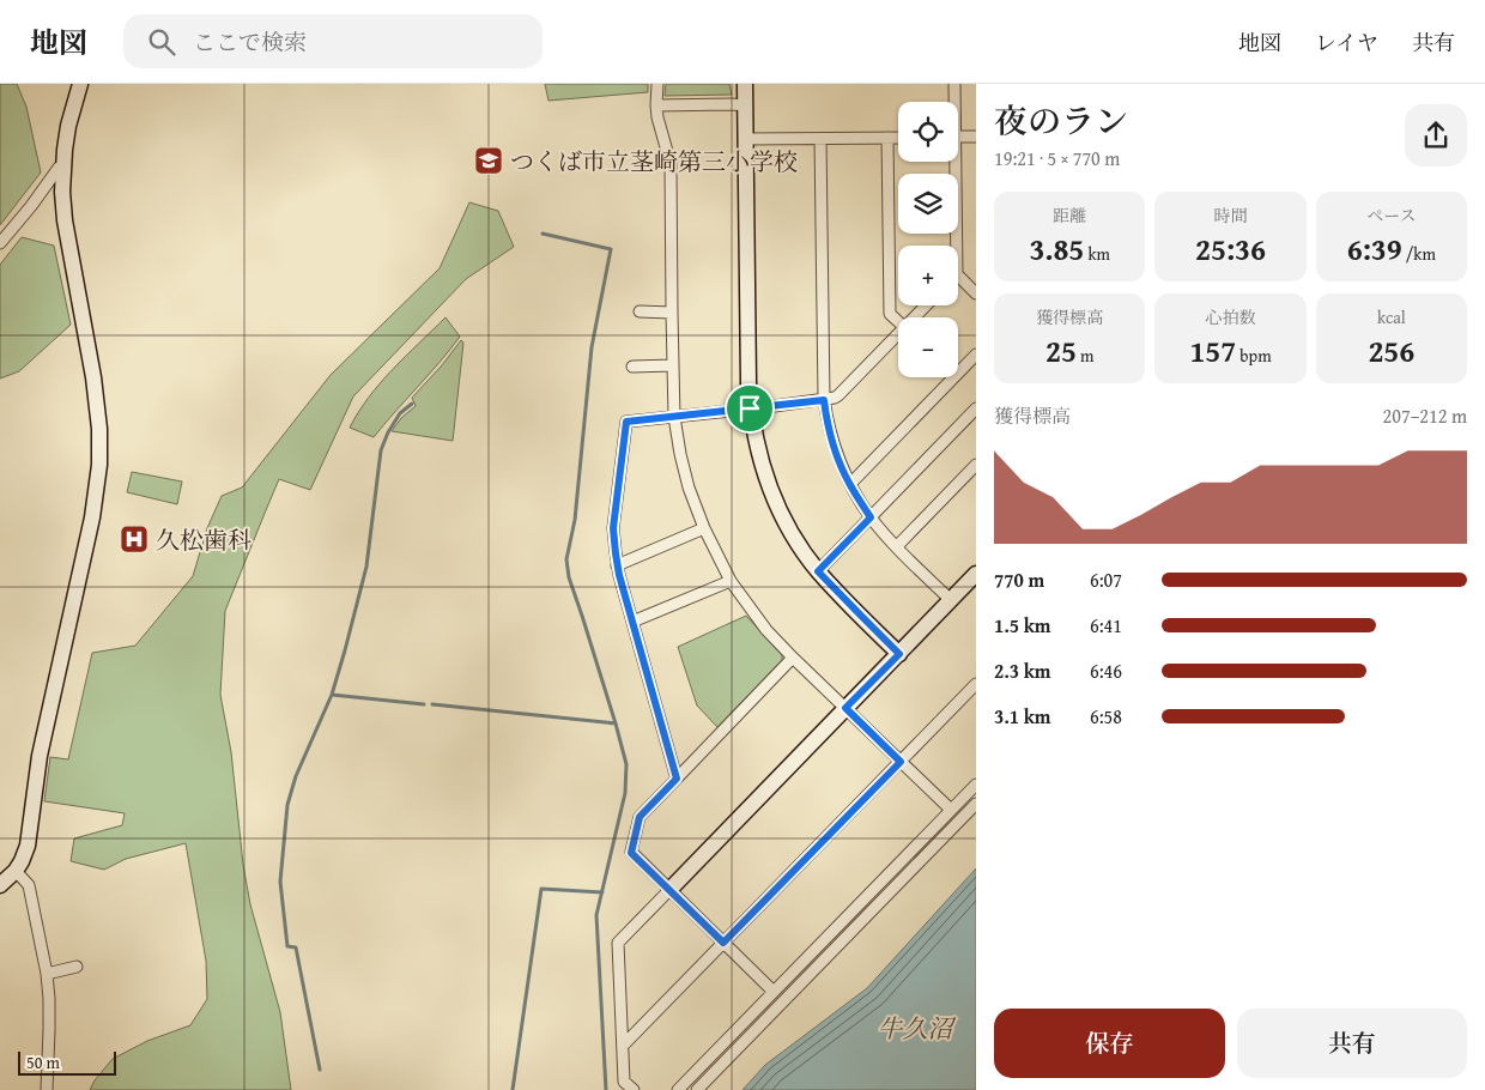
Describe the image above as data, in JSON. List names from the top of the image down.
{
  "water": ["牛久沼"],
  "places": {
    "school or university": ["つくば市立茎崎第三小学校"],
    "hospital": ["久松歯科"]
  },
  "scale_bar": "50 m",
  "page": {
    "header": "地図",
    "search": "ここで検索",
    "nav": ["地図", "レイヤ", "共有"],
    "heading": ["夜のラン", "19:21 · 5 × 770 m"],
    "map_buttons": ["+", "−"],
    "stats": [
      ["距離", "3.85 km"],
      ["時間", "25:36"],
      ["ペース", "6:39 /km"],
      ["獲得標高", "25 m"],
      ["心拍数", "157 bpm"],
      ["kcal", "256"]
    ],
    "chart": ["獲得標高", "207–212 m"],
    "list": [
      {
        "name": "770 m",
        "note": "6:07"
      },
      {
        "name": "1.5 km",
        "note": "6:41"
      },
      {
        "name": "2.3 km",
        "note": "6:46"
      },
      {
        "name": "3.1 km",
        "note": "6:58"
      }
    ],
    "buttons": ["保存", "共有"],
    "scale": "50 m"
  }
}
